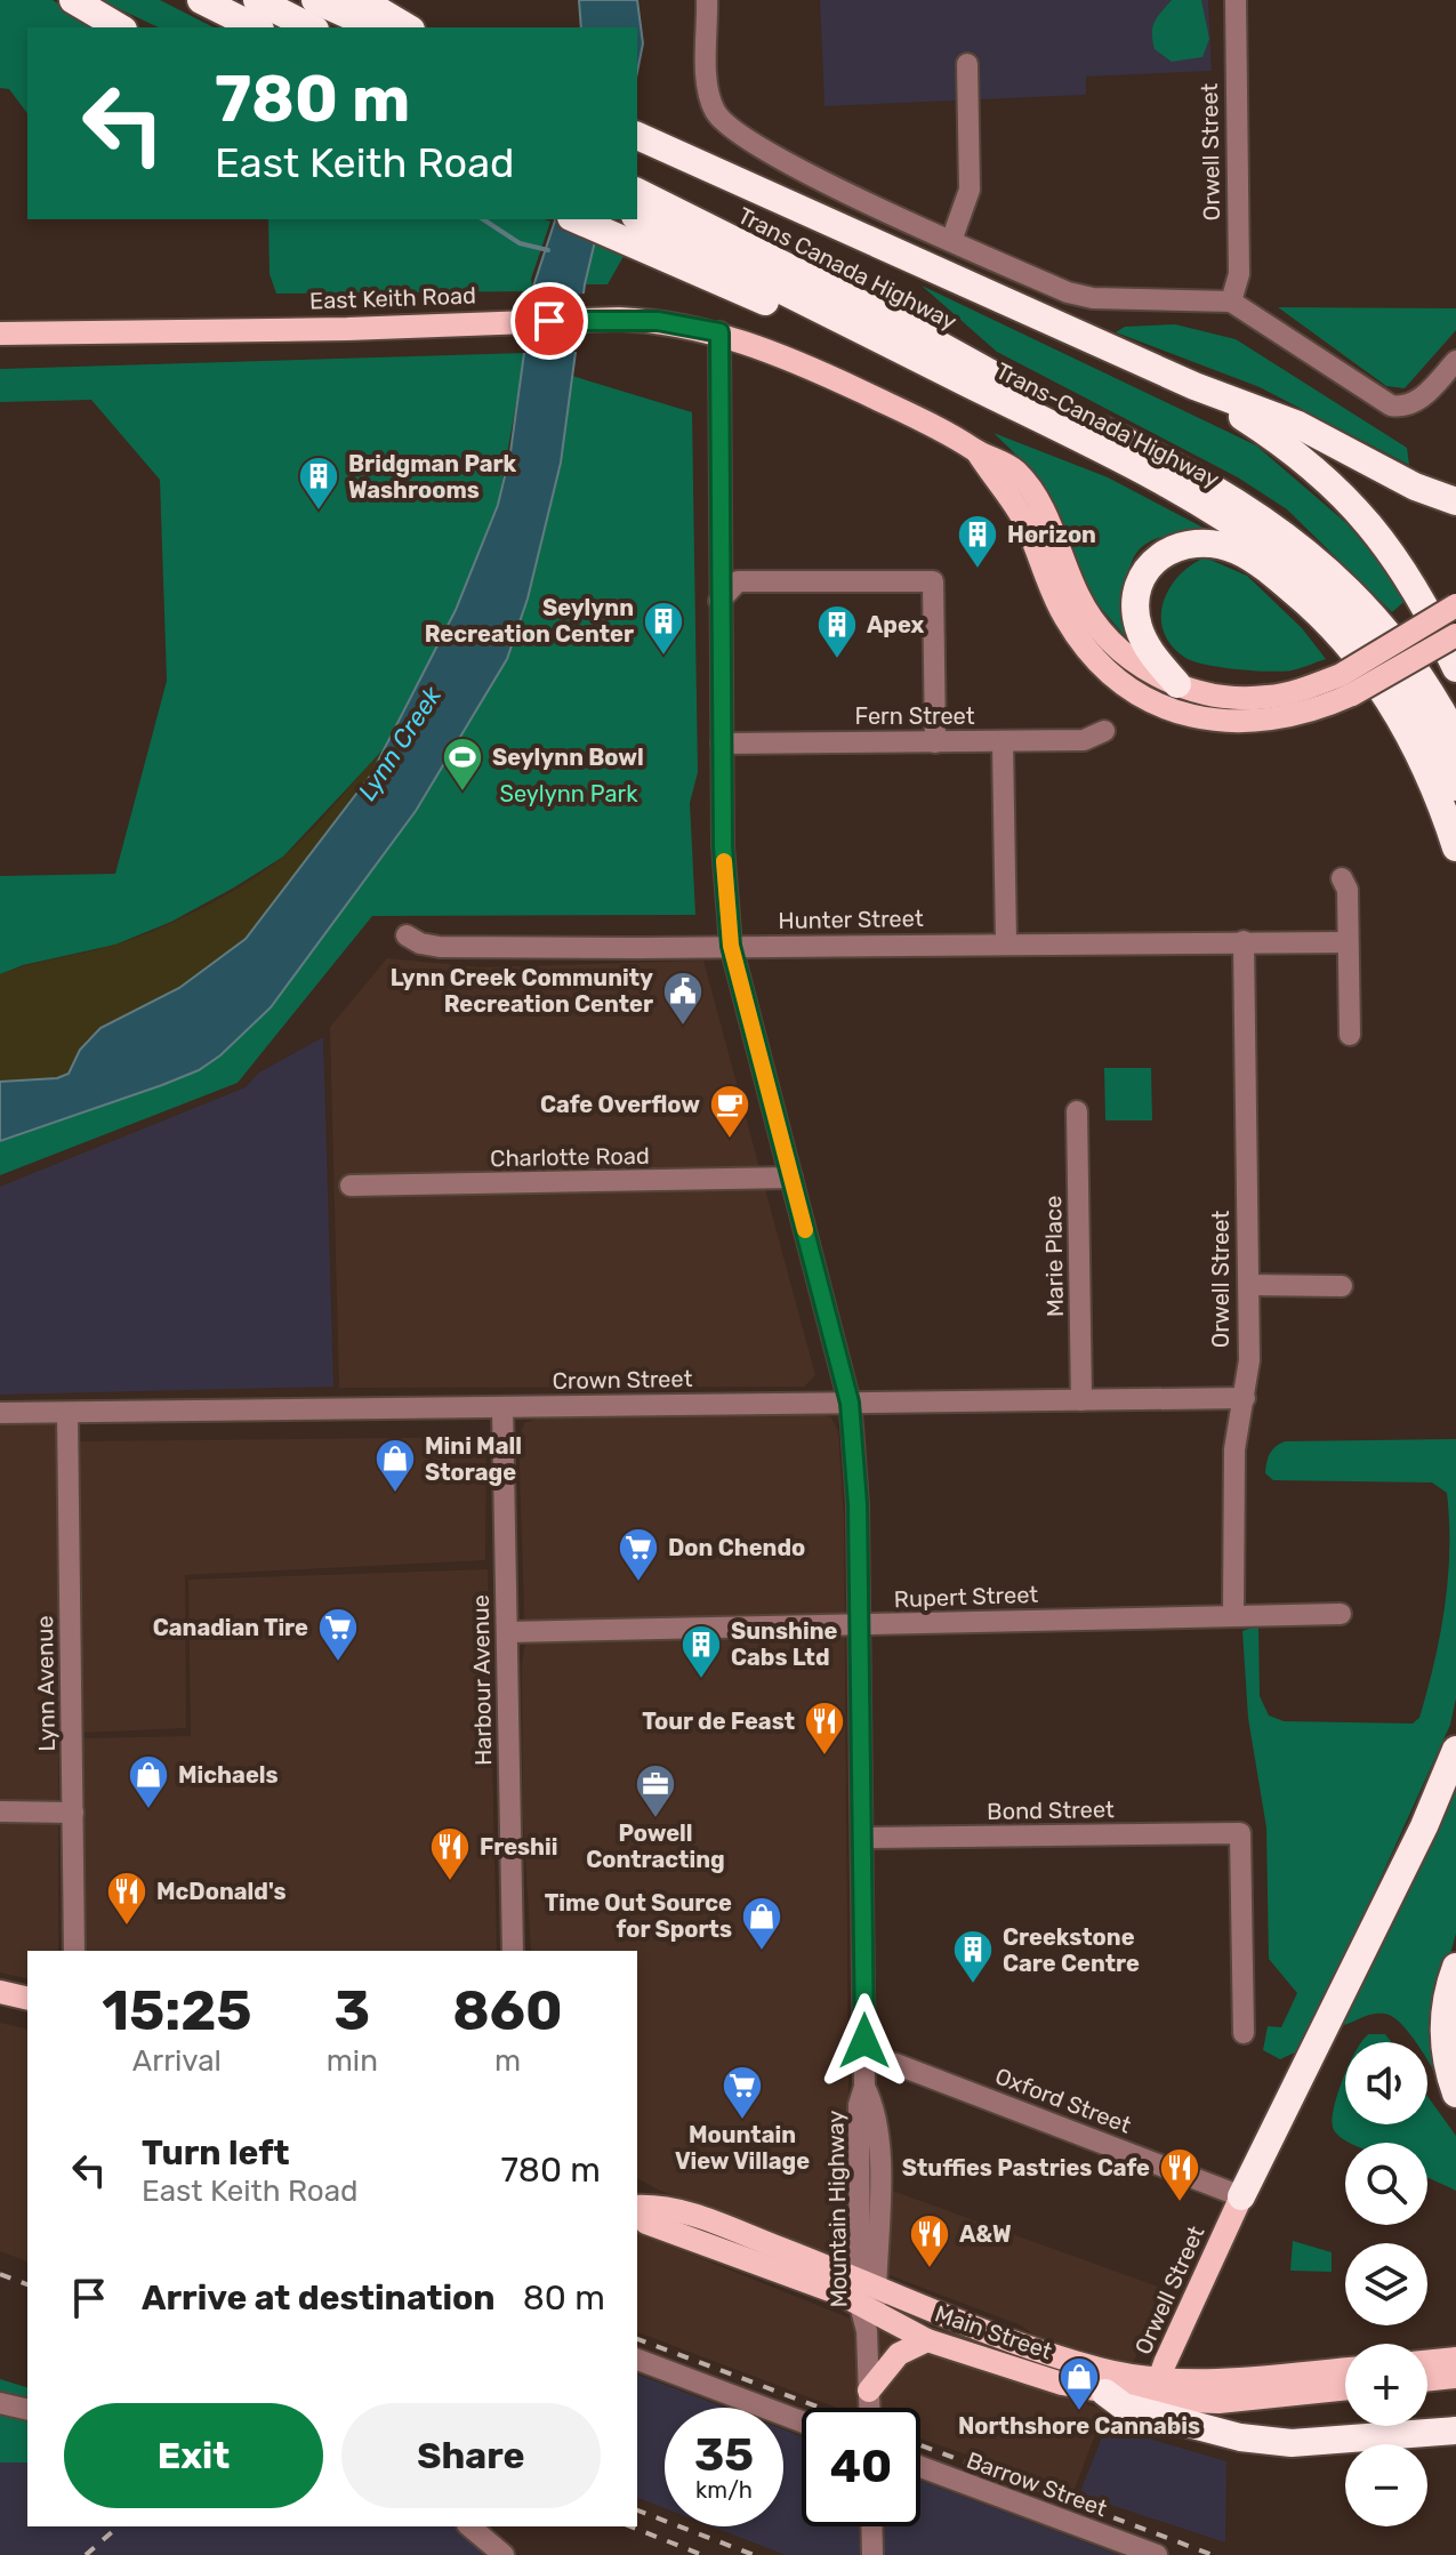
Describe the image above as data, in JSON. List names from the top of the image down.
{
  "streets": {
    "highway": ["Trans Canada Highway", "Trans-Canada Highway"],
    "main road": ["Orwell Street", "East Keith Road", "Main Street"],
    "street": [
      "Fern Street",
      "Hunter Street",
      "Charlotte Road",
      "Marie Place",
      "Crown Street",
      "Rupert Street",
      "Harbour Avenue",
      "Lynn Avenue",
      "Bond Street",
      "Oxford Street",
      "Mountain Highway",
      "Barrow Street"
    ]
  },
  "crossings": [
    ["Orwell Street", "Hunter Street"],
    ["Orwell Street", "Crown Street"],
    ["Orwell Street", "Rupert Street"],
    ["Orwell Street", "Oxford Street"],
    ["Orwell Street", "Main Street"],
    ["Trans Canada Highway", "Trans-Canada Highway"],
    ["East Keith Road", "Mountain Highway"],
    ["Fern Street", "Mountain Highway"],
    ["Hunter Street", "Mountain Highway"],
    ["Charlotte Road", "Mountain Highway"],
    ["Marie Place", "Crown Street"],
    ["Crown Street", "Harbour Avenue"],
    ["Crown Street", "Lynn Avenue"],
    ["Crown Street", "Mountain Highway"],
    ["Rupert Street", "Harbour Avenue"],
    ["Rupert Street", "Mountain Highway"],
    ["Bond Street", "Mountain Highway"],
    ["Oxford Street", "Mountain Highway"],
    ["Mountain Highway", "Main Street"]
  ],
  "water": ["Lynn Creek"],
  "parks": ["Seylynn Park"],
  "places": {
    "building": [
      "Bridgman Park Washrooms",
      "Horizon",
      "Seylynn Recreation Center",
      "Apex",
      "Sunshine Cabs Ltd",
      "Creekstone Care Centre"
    ],
    "sports": ["Seylynn Bowl"],
    "public building": ["Lynn Creek Community Recreation Center"],
    "cafe": ["Cafe Overflow"],
    "shop": [
      "Mini Mall Storage",
      "Michaels",
      "Time Out Source for Sports",
      "Northshore Cannabis"
    ],
    "supermarket": ["Don Chendo", "Canadian Tire", "Mountain View Village"],
    "restaurant": [
      "Tour de Feast",
      "Freshii",
      "McDonald's",
      "Stuffies Pastries Cafe",
      "A&W"
    ],
    "office": ["Powell Contracting"]
  },
  "page": {
    "turn": ["780 m", "East Keith Road"],
    "eta": [
      "15:25",
      "Arrival",
      "3",
      "min",
      "860",
      "m"
    ],
    "map_buttons": ["+", "−"],
    "list": [
      {
        "name": "Turn left",
        "note": "East Keith Road",
        "value": "780 m"
      },
      {
        "name": "Arrive at destination",
        "value": "80 m"
      }
    ],
    "buttons": ["Exit", "Share"],
    "speed": "35 km/h",
    "limit": "40"
  }
}
